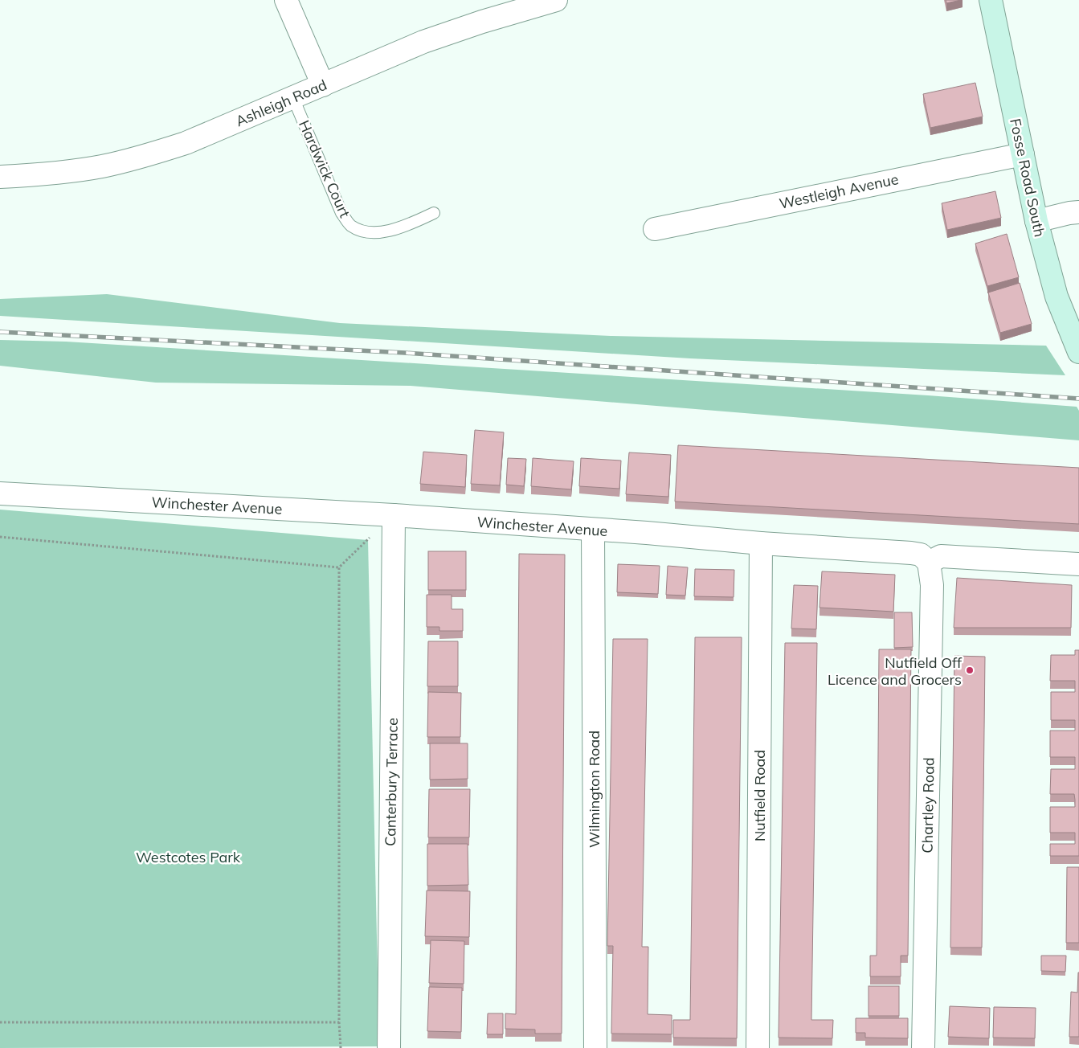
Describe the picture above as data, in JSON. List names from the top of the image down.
{
  "streets": {
    "street": [
      "Ashleigh Road",
      "Fosse Road South",
      "Westleigh Avenue",
      "Winchester Avenue",
      "Canterbury Terrace",
      "Wilmington Road",
      "Nutfield Road",
      "Chartley Road"
    ],
    "lane": ["Hardwick Court"]
  },
  "crossings": [
    ["Ashleigh Road", "Hardwick Court"],
    ["Fosse Road South", "Westleigh Avenue"],
    ["Winchester Avenue", "Canterbury Terrace"],
    ["Winchester Avenue", "Wilmington Road"],
    ["Winchester Avenue", "Nutfield Road"],
    ["Winchester Avenue", "Chartley Road"]
  ],
  "parks": ["Westcotes Park"],
  "places": ["Nutfield Off Licence and Grocers"]
}
